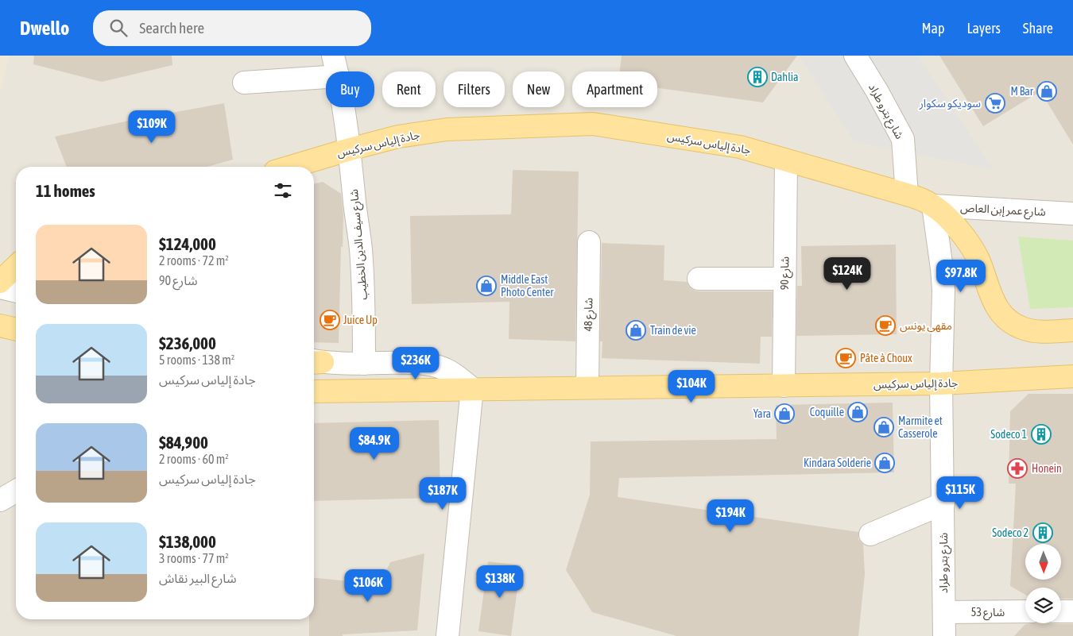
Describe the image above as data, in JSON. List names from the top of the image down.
{
  "streets": {
    "main road": ["جادة إلياس سركيس"],
    "street": [
      "شارع بترو طراد",
      "شارع عمر إبن العاص",
      "شارع سيف الدين الخطيب",
      "شارع 90",
      "شارع 48",
      "شارع 53"
    ]
  },
  "crossings": [
    ["شارع بترو طراد", "جادة إلياس سركيس"],
    ["شارع بترو طراد", "شارع عمر إبن العاص"],
    ["شارع بترو طراد", "شارع 53"],
    ["جادة إلياس سركيس", "شارع عمر إبن العاص"],
    ["جادة إلياس سركيس", "شارع سيف الدين الخطيب"],
    ["جادة إلياس سركيس", "شارع 90"],
    ["جادة إلياس سركيس", "شارع 48"]
  ],
  "places": {
    "building": ["Dahlia", "Sodeco 1", "Sodeco 2"],
    "shop": [
      "M Bar",
      "Middle East Photo Center",
      "Train de vie",
      "Coquille",
      "Yara",
      "Marmite et Casserole",
      "Kindara Solderie"
    ],
    "supermarket": ["سوديكو سكوار"],
    "cafe": ["Juice Up", "مقهى يونس", "Pâte à Choux"],
    "pharmacy": ["Honein"]
  },
  "north": "bottom",
  "page": {
    "header": "Dwello",
    "search": "Search here",
    "nav": ["Map", "Layers", "Share"],
    "chip": [
      "Buy",
      "Rent",
      "Filters",
      "New",
      "Apartment"
    ],
    "price": [
      "$109K",
      "$124K",
      "$97.8K",
      "$236K",
      "$104K",
      "$84.9K",
      "$115K",
      "$187K",
      "$194K",
      "$138K",
      "$106K"
    ],
    "heading": "11 homes",
    "list": [
      {
        "name": "$124,000",
        "note": "2 rooms · 72 m² · شارع 90"
      },
      {
        "name": "$236,000",
        "note": "5 rooms · 138 m² · جادة إلياس سركيس"
      },
      {
        "name": "$84,900",
        "note": "2 rooms · 60 m² · جادة إلياس سركيس"
      },
      {
        "name": "$138,000",
        "note": "3 rooms · 77 m² · شارع البير نقاش"
      }
    ]
  }
}
